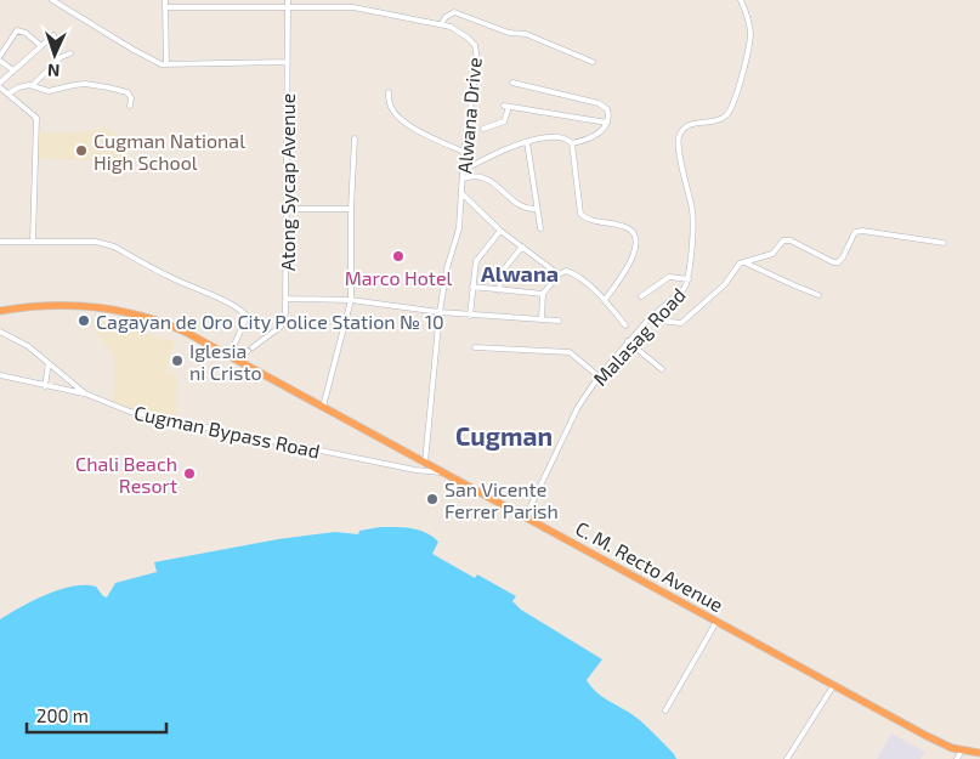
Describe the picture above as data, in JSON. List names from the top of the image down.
{
  "streets": {
    "highway": ["C. M. Recto Avenue"],
    "street": [
      "Alwana Drive",
      "Atong Sycap Avenue",
      "Malasag Road",
      "Cugman Bypass Road"
    ]
  },
  "crossings": [
    ["Alwana Drive", "Atong Sycap Avenue"],
    ["Alwana Drive", "C. M. Recto Avenue"],
    ["Atong Sycap Avenue", "C. M. Recto Avenue"],
    ["Malasag Road", "C. M. Recto Avenue"],
    ["Cugman Bypass Road", "C. M. Recto Avenue"]
  ],
  "districts": ["Alwana", "Cugman"],
  "places": [
    "Cugman National High School",
    "Marco Hotel",
    "Cagayan de Oro City Police Station № 10",
    "Iglesia ni Cristo",
    "Chali Beach Resort",
    "San Vicente Ferrer Parish"
  ],
  "scale_bar": "200 m",
  "north": "bottom"
}
